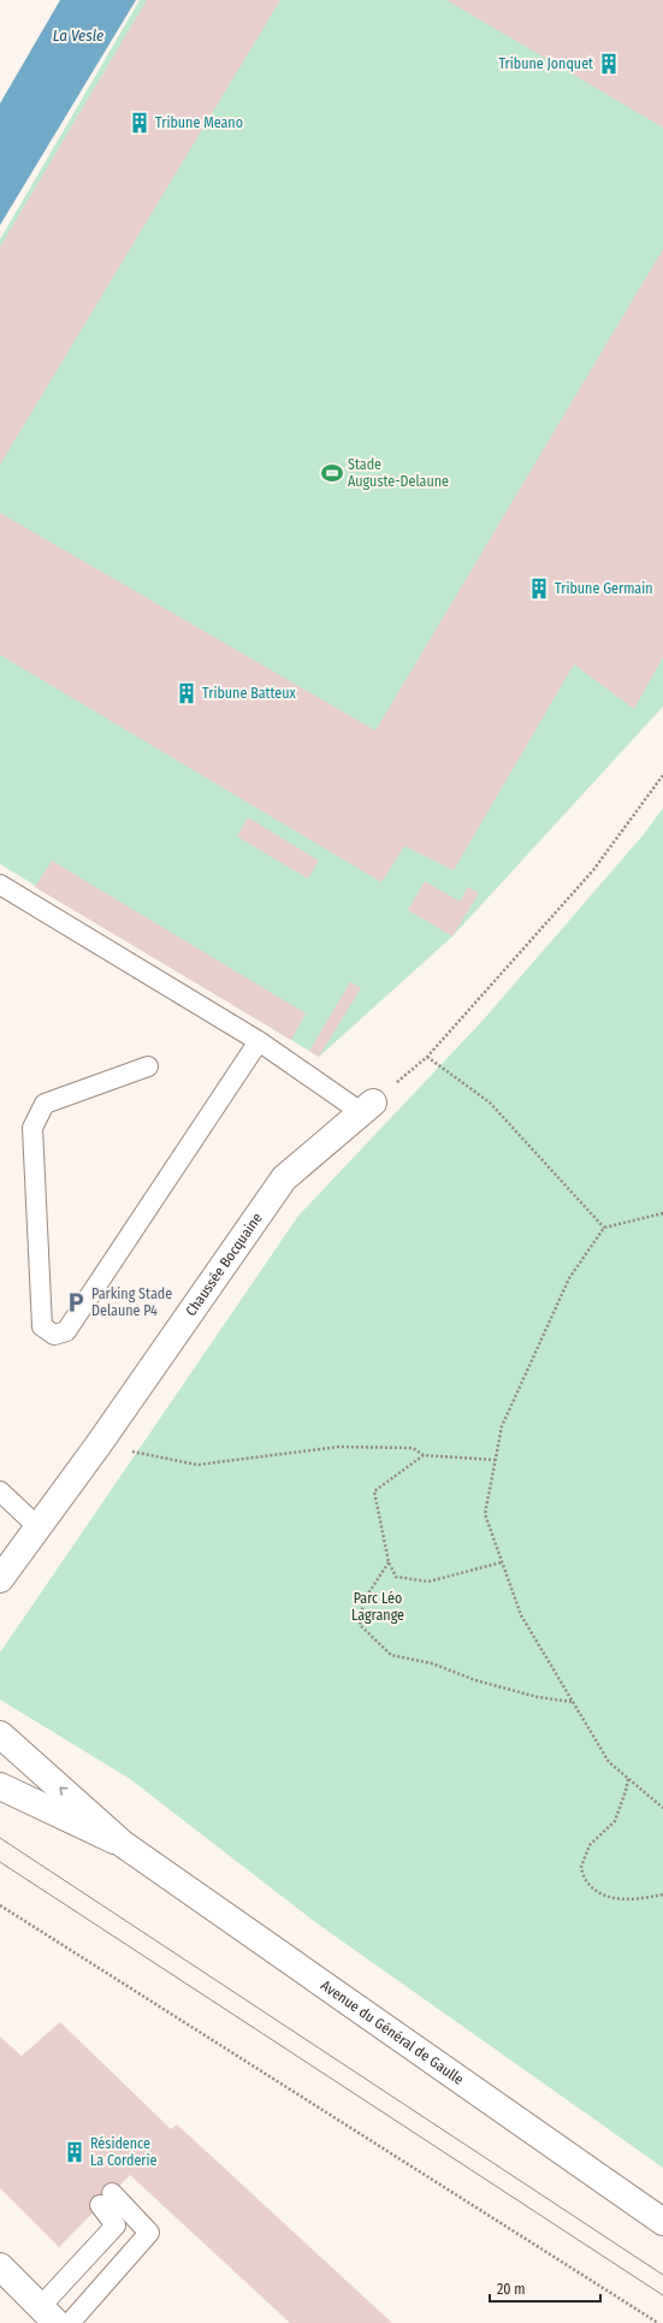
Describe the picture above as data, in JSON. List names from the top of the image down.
{
  "streets": {
    "main road": ["Chaussée Bocquaine", "Avenue du Général de Gaulle"]
  },
  "water": ["La Vesle"],
  "parks": ["Parc Léo Lagrange"],
  "places": {
    "building": [
      "Tribune Jonquet",
      "Tribune Meano",
      "Tribune Germain",
      "Tribune Batteux",
      "Résidence La Corderie"
    ],
    "sports": ["Stade Auguste-Delaune"],
    "parking": ["Parking Stade Delaune P4"]
  },
  "scale_bar": "20 m"
}
